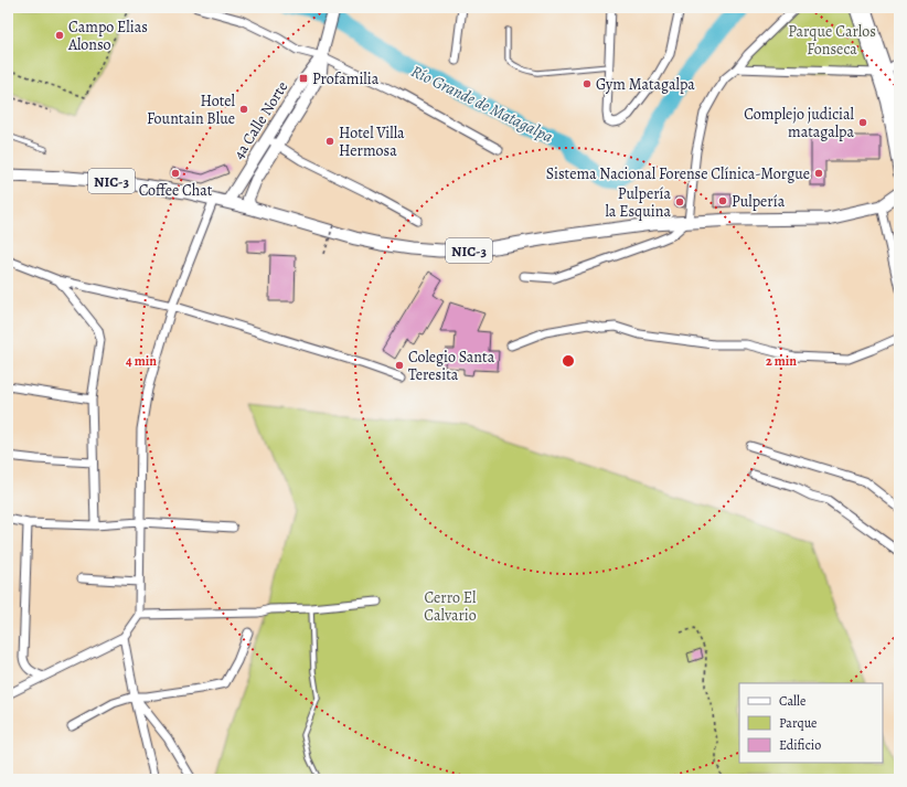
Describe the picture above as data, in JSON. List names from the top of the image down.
{
  "streets": {
    "main road": ["NIC-3"],
    "street": ["4a Calle Norte"]
  },
  "crossings": [
    ["4a Calle Norte", "NIC-3"]
  ],
  "water": ["Río Grande de Matagalpa"],
  "parks": ["Parque Carlos Fonseca", "Cerro El Calvario"],
  "places": {
    "other": [
      "Campo Elias Alonso",
      "Gym Matagalpa",
      "Hotel Fountain Blue",
      "Complejo judicial matagalpa",
      "Hotel Villa Hermosa",
      "Coffee Chat",
      "Sistema Nacional Forense Clínica-Morgue",
      "Pulpería",
      "Pulpería la Esquina",
      "Colegio Santa Teresita"
    ],
    "transit": ["Profamilia"]
  },
  "legend": ["Calle", "Parque", "Edificio"],
  "rings": ["2 min", "4 min"]
}
